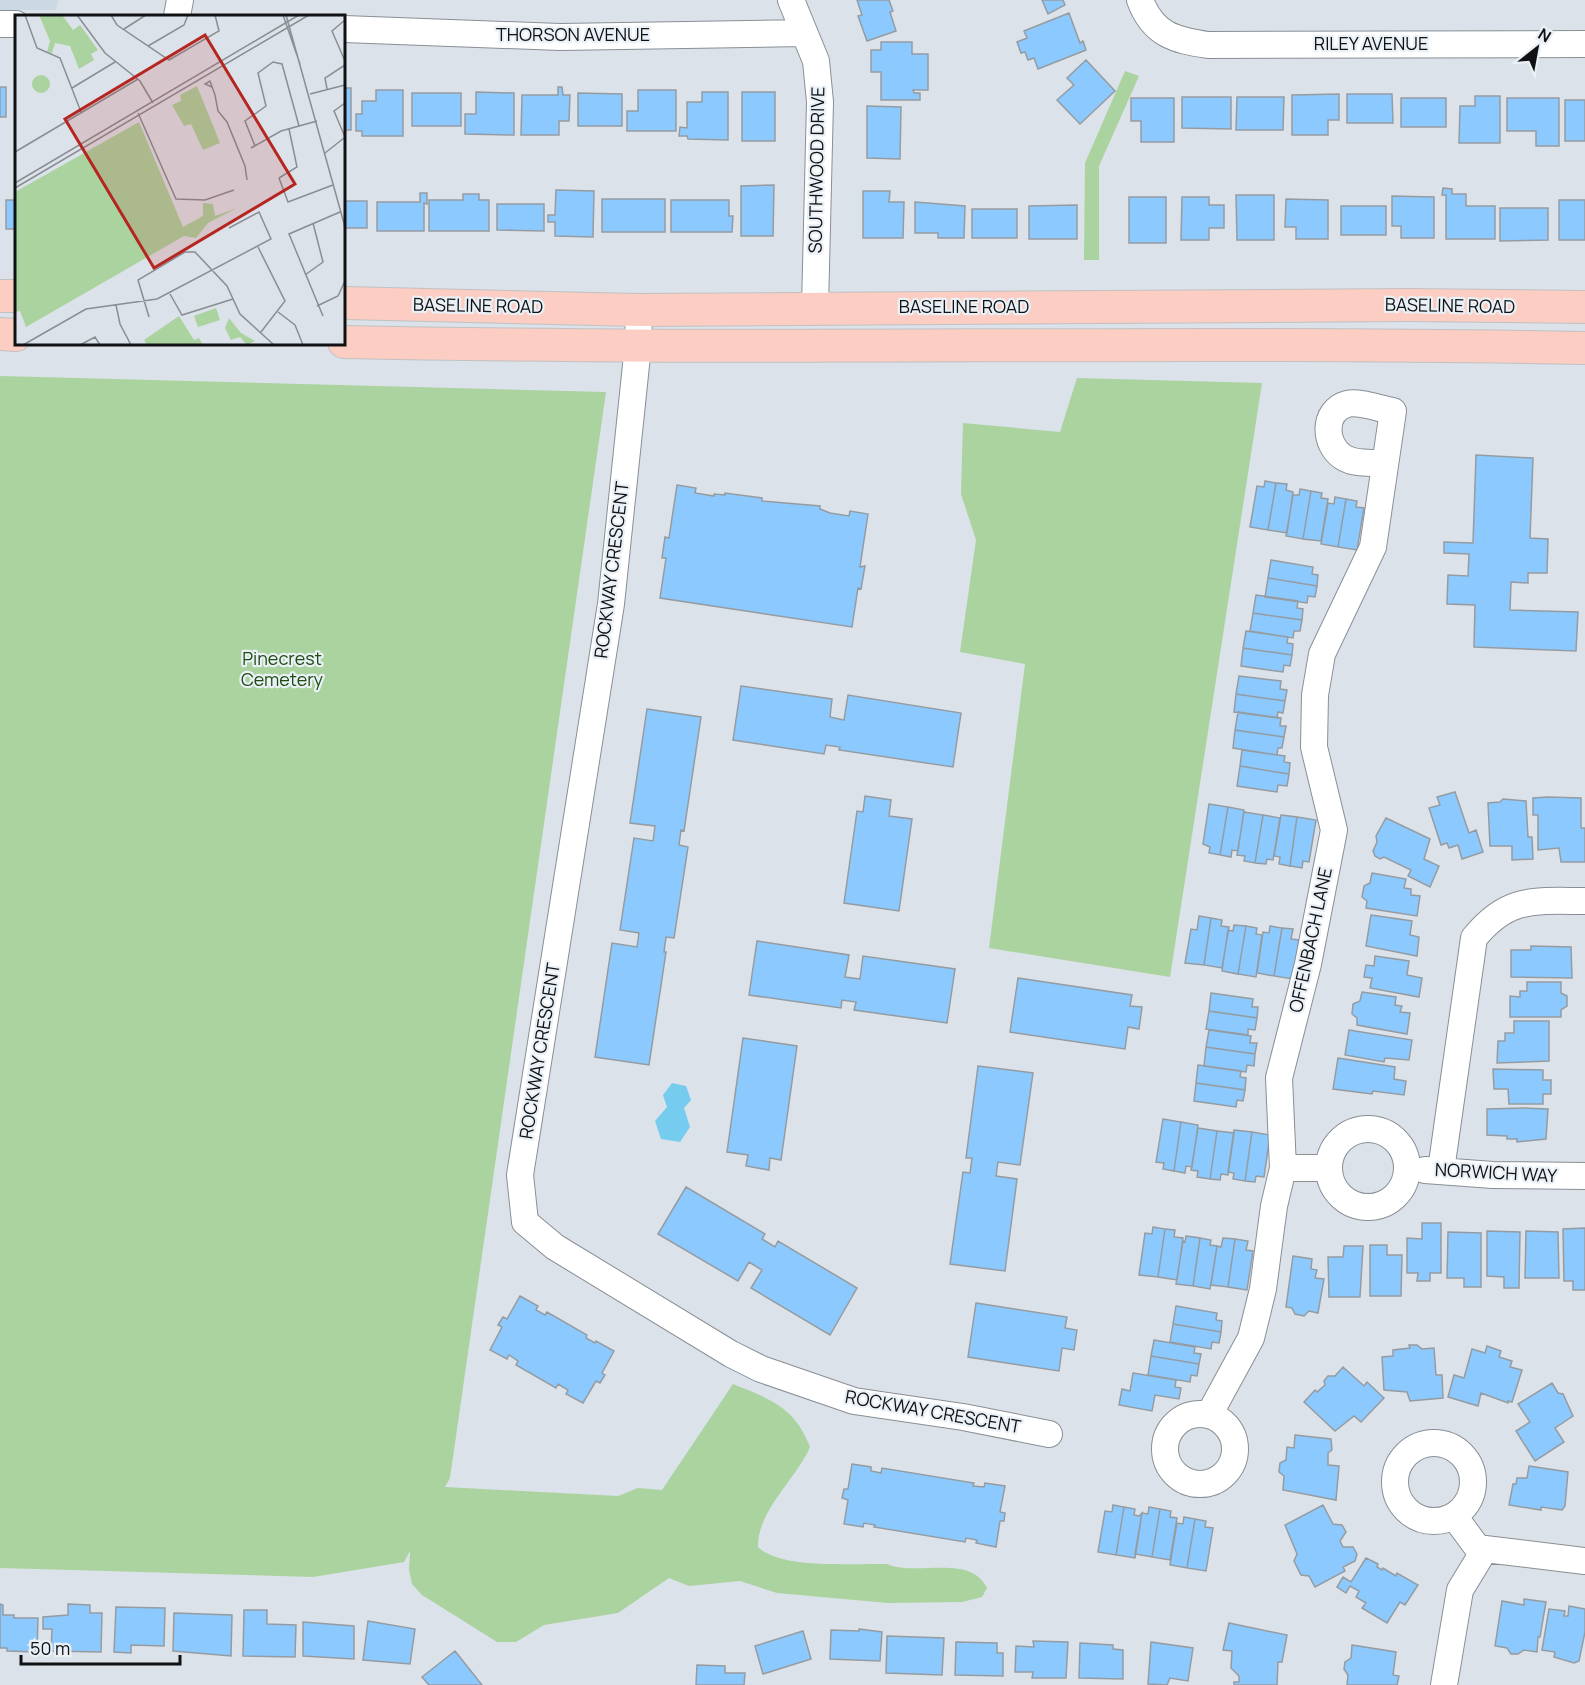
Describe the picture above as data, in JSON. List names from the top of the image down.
{
  "streets": {
    "main road": ["BASELINE ROAD"],
    "street": [
      "THORSON AVENUE",
      "RILEY AVENUE",
      "SOUTHWOOD DRIVE",
      "ROCKWAY CRESCENT",
      "OFFENBACH LANE",
      "NORWICH WAY"
    ]
  },
  "crossings": [
    ["THORSON AVENUE", "SOUTHWOOD DRIVE"],
    ["SOUTHWOOD DRIVE", "BASELINE ROAD"],
    ["BASELINE ROAD", "ROCKWAY CRESCENT"]
  ],
  "parks": ["Pinecrest Cemetery"],
  "scale_bar": "50 m",
  "north": "top right"
}
